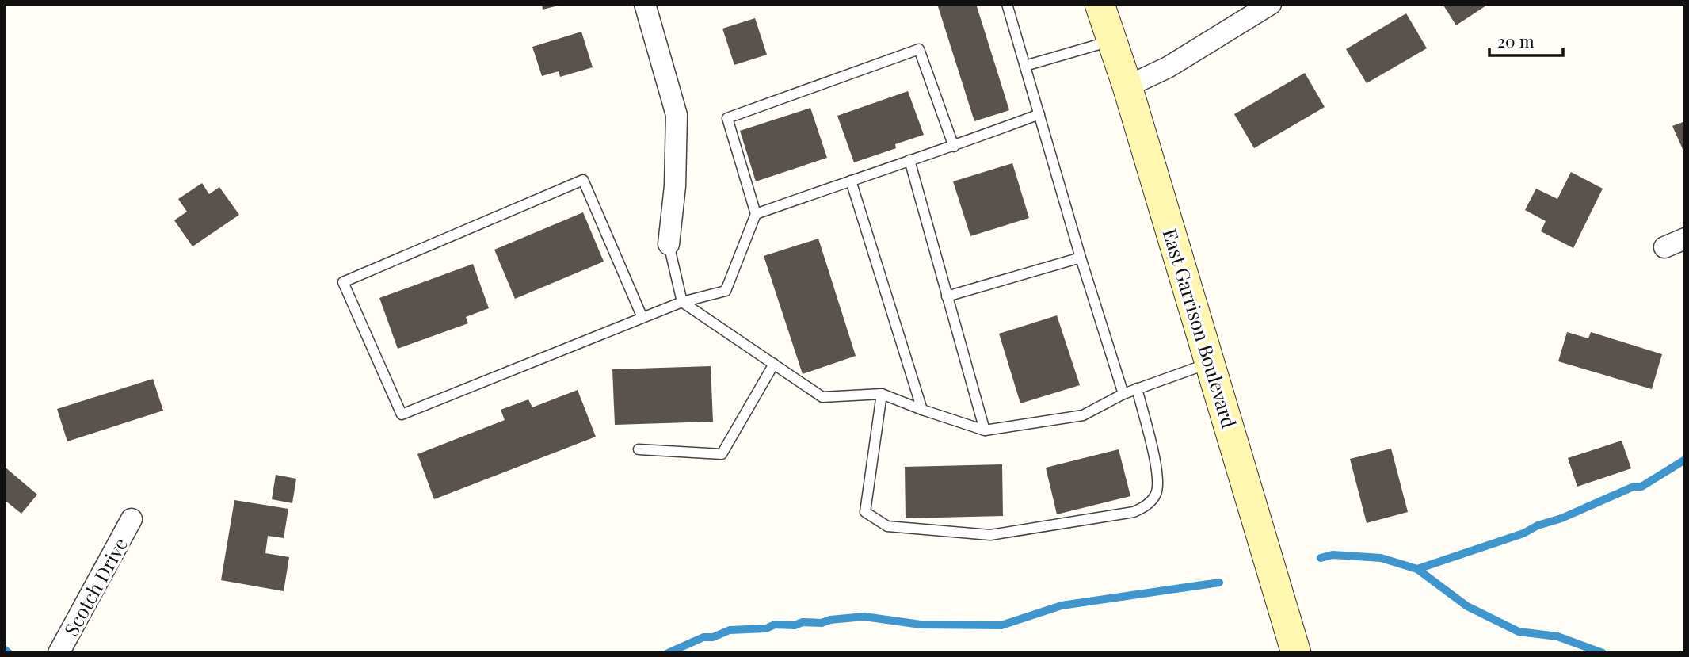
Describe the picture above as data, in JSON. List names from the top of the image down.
{
  "streets": {
    "main road": ["East Garrison Boulevard"],
    "street": ["Scotch Drive"]
  },
  "scale_bar": "20 m"
}
